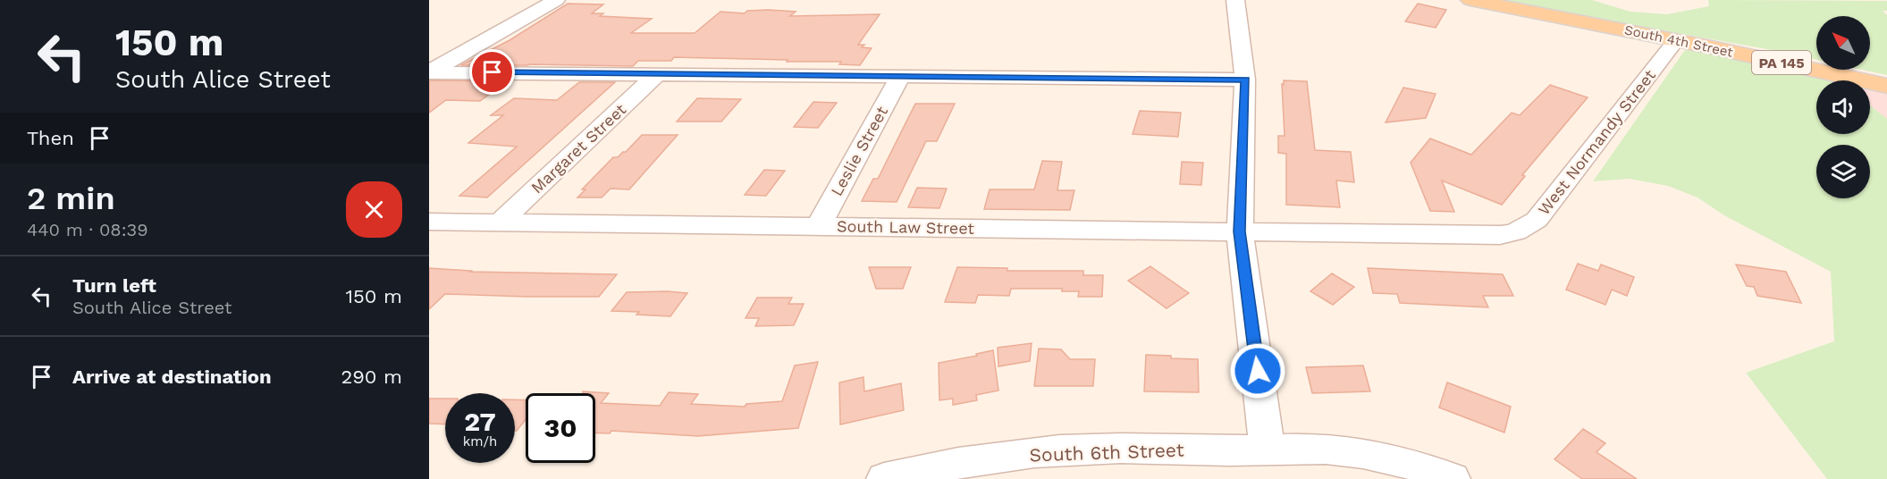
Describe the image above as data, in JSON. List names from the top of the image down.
{
  "streets": {
    "main road": ["South 4th Street", "PA 145"],
    "street": [
      "West Normandy Street",
      "Margaret Street",
      "Leslie Street",
      "South Law Street",
      "South 6th Street"
    ]
  },
  "crossings": [
    ["South 4th Street", "West Normandy Street"],
    ["West Normandy Street", "South Law Street"],
    ["Margaret Street", "South Law Street"],
    ["Leslie Street", "South Law Street"]
  ],
  "north": "top left",
  "page": {
    "turn": ["150 m", "South Alice Street"],
    "then": "Then",
    "heading": ["2 min", "440 m · 08:39"],
    "list": [
      {
        "name": "Turn left",
        "note": "South Alice Street",
        "value": "150 m"
      },
      {
        "name": "Arrive at destination",
        "value": "290 m"
      }
    ],
    "speed": "27 km/h",
    "limit": "30"
  }
}
